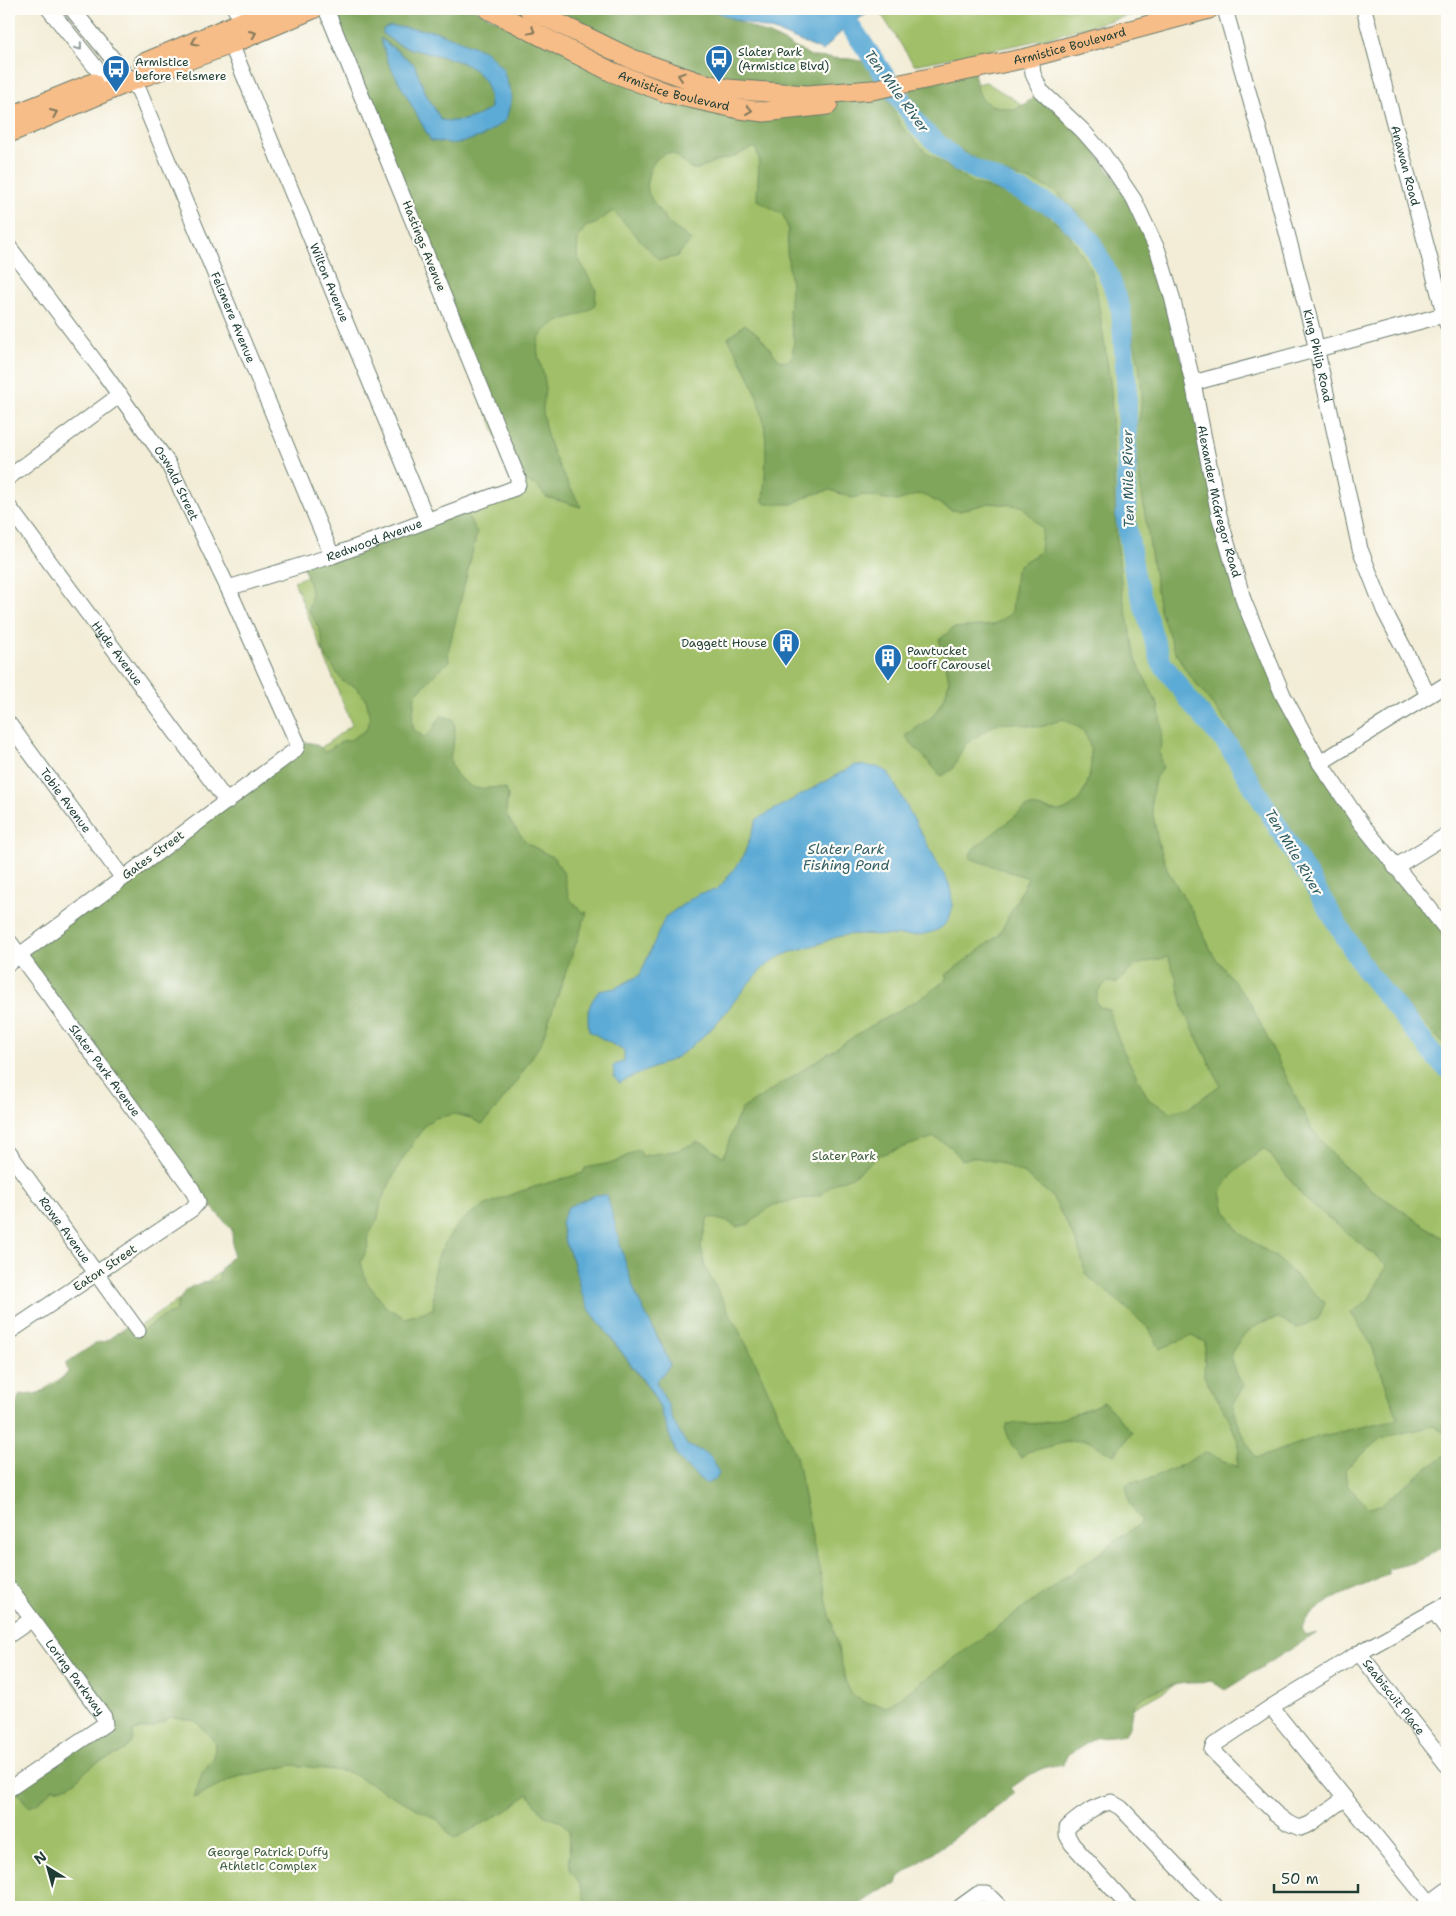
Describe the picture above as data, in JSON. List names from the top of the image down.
{
  "streets": {
    "main road": ["Armistice Boulevard"],
    "street": [
      "Anawan Road",
      "Hastings Avenue",
      "Wilton Avenue",
      "Felsmere Avenue",
      "King Philip Road",
      "Oswald Street",
      "Alexander McGregor Road",
      "Redwood Avenue",
      "Hyde Avenue",
      "Tobie Avenue",
      "Gates Street",
      "Slater Park Avenue",
      "Rowe Avenue",
      "Eaton Street",
      "Loring Parkway",
      "Seabiscuit Place"
    ]
  },
  "crossings": [
    ["Armistice Boulevard", "Alexander McGregor Road"],
    ["Hastings Avenue", "Redwood Avenue"],
    ["Wilton Avenue", "Redwood Avenue"],
    ["Felsmere Avenue", "Redwood Avenue"],
    ["Oswald Street", "Redwood Avenue"],
    ["Oswald Street", "Gates Street"],
    ["Hyde Avenue", "Gates Street"],
    ["Tobie Avenue", "Gates Street"],
    ["Gates Street", "Slater Park Avenue"],
    ["Slater Park Avenue", "Eaton Street"],
    ["Rowe Avenue", "Eaton Street"]
  ],
  "water": ["Ten Mile River", "Slater Park Fishing Pond"],
  "parks": ["Slater Park", "George Patrick Duffy Athletic Complex"],
  "places": {
    "bus stop": ["Slater Park (Armistice Blvd)", "Armistice before Felsmere"],
    "building": ["Daggett House", "Pawtucket Looff Carousel"]
  },
  "scale_bar": "50 m",
  "north": "top left"
}
